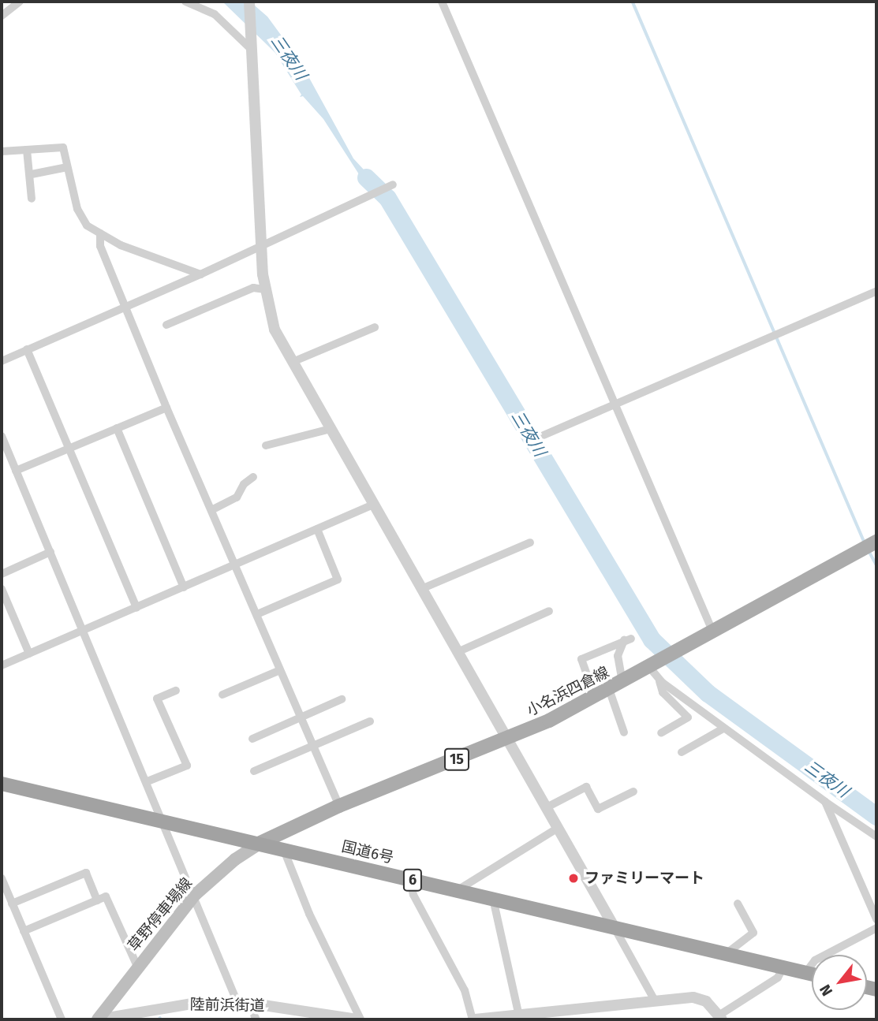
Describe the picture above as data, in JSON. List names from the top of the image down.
{
  "streets": {
    "highway": ["国道6号", "6"],
    "main road": ["小名浜四倉線", "15", "草野停車場線"],
    "street": ["陸前浜街道"]
  },
  "crossings": [
    ["小名浜四倉線", "国道6号"],
    ["小名浜四倉線", "草野停車場線"],
    ["国道6号", "草野停車場線"],
    ["草野停車場線", "陸前浜街道"]
  ],
  "water": ["三夜川"],
  "places": ["ファミリーマート"],
  "north": "bottom left"
}
